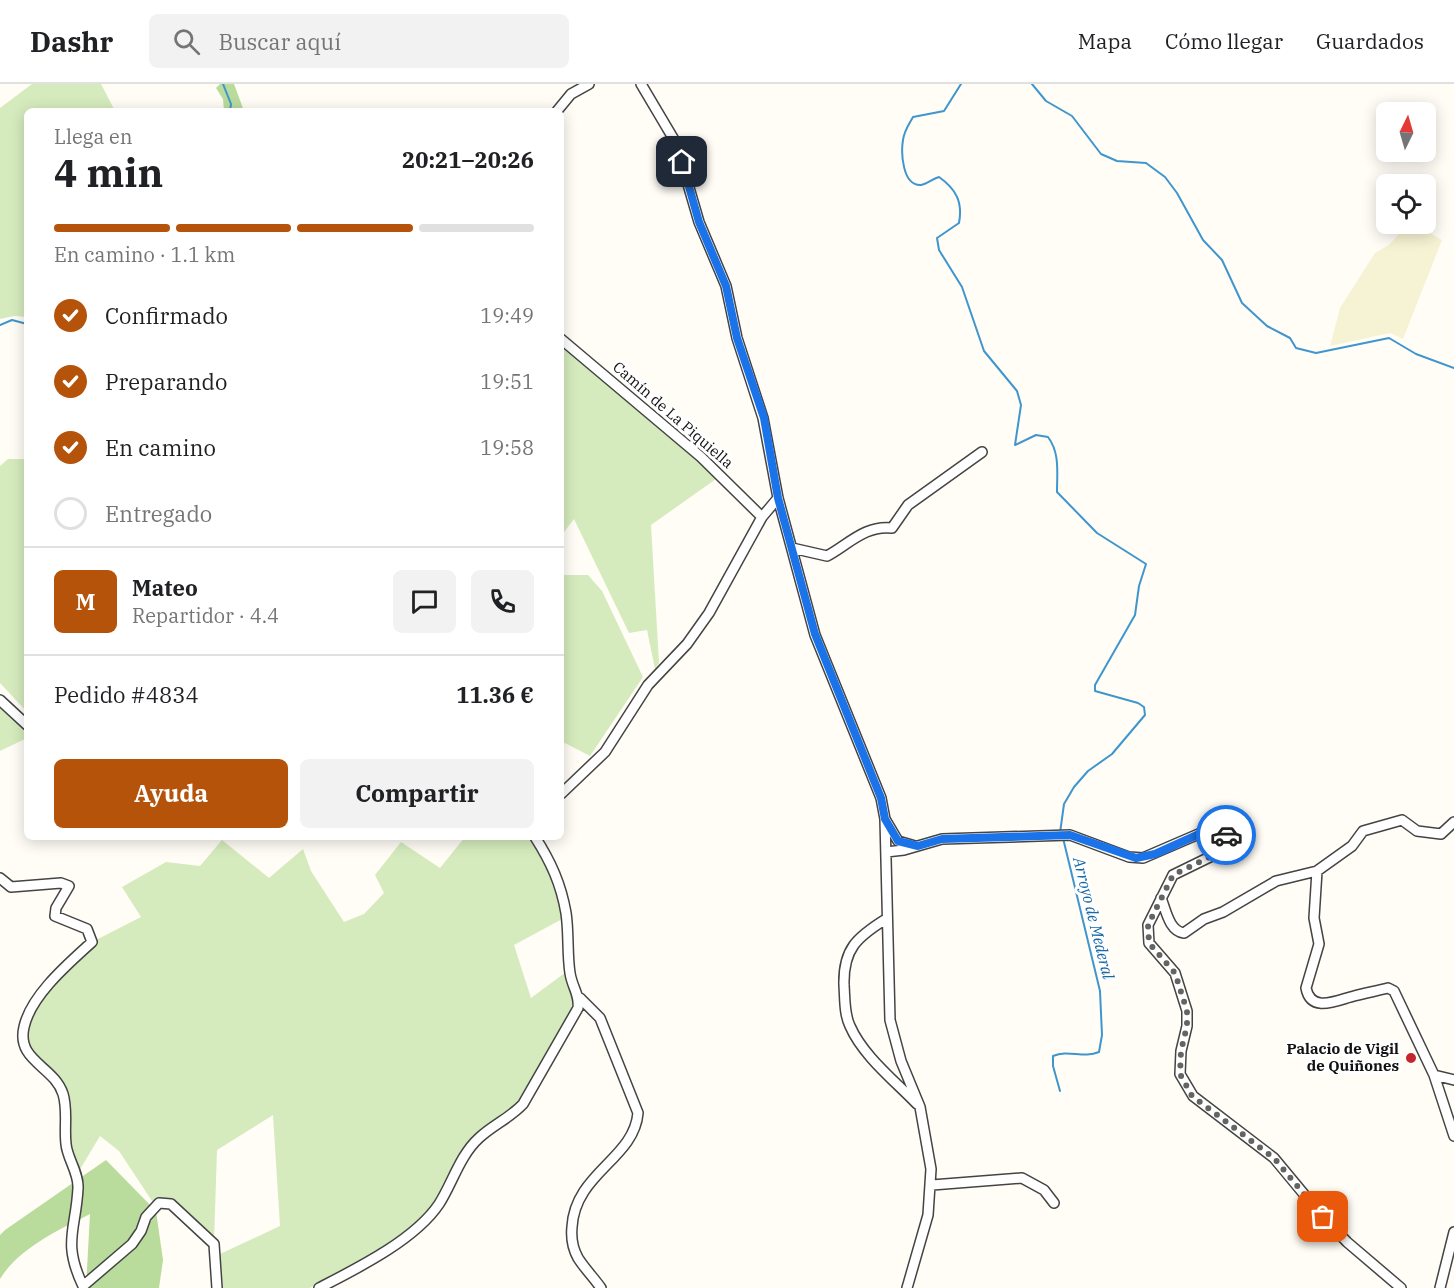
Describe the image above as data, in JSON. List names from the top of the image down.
{
  "streets": {
    "street": ["Camín de La Piquiella"]
  },
  "water": ["Arroyo de Mederal"],
  "places": ["Palacio de Vigil de Quiñones"],
  "north": "top",
  "page": {
    "header": "Dashr",
    "search": "Buscar aquí",
    "nav": ["Mapa", "Cómo llegar", "Guardados"],
    "heading": ["4 min", "Llega en", "20:21–20:26"],
    "panel": [
      "Mateo",
      "Repartidor · 4.4",
      "Pedido #4834",
      "11.36 €"
    ],
    "bar": "En camino · 1.1 km",
    "list": [
      ["Confirmado", "19:49"],
      ["Preparando", "19:51"],
      ["En camino", "19:58"],
      "Entregado"
    ],
    "round": "M",
    "buttons": ["Ayuda", "Compartir"]
  }
}
